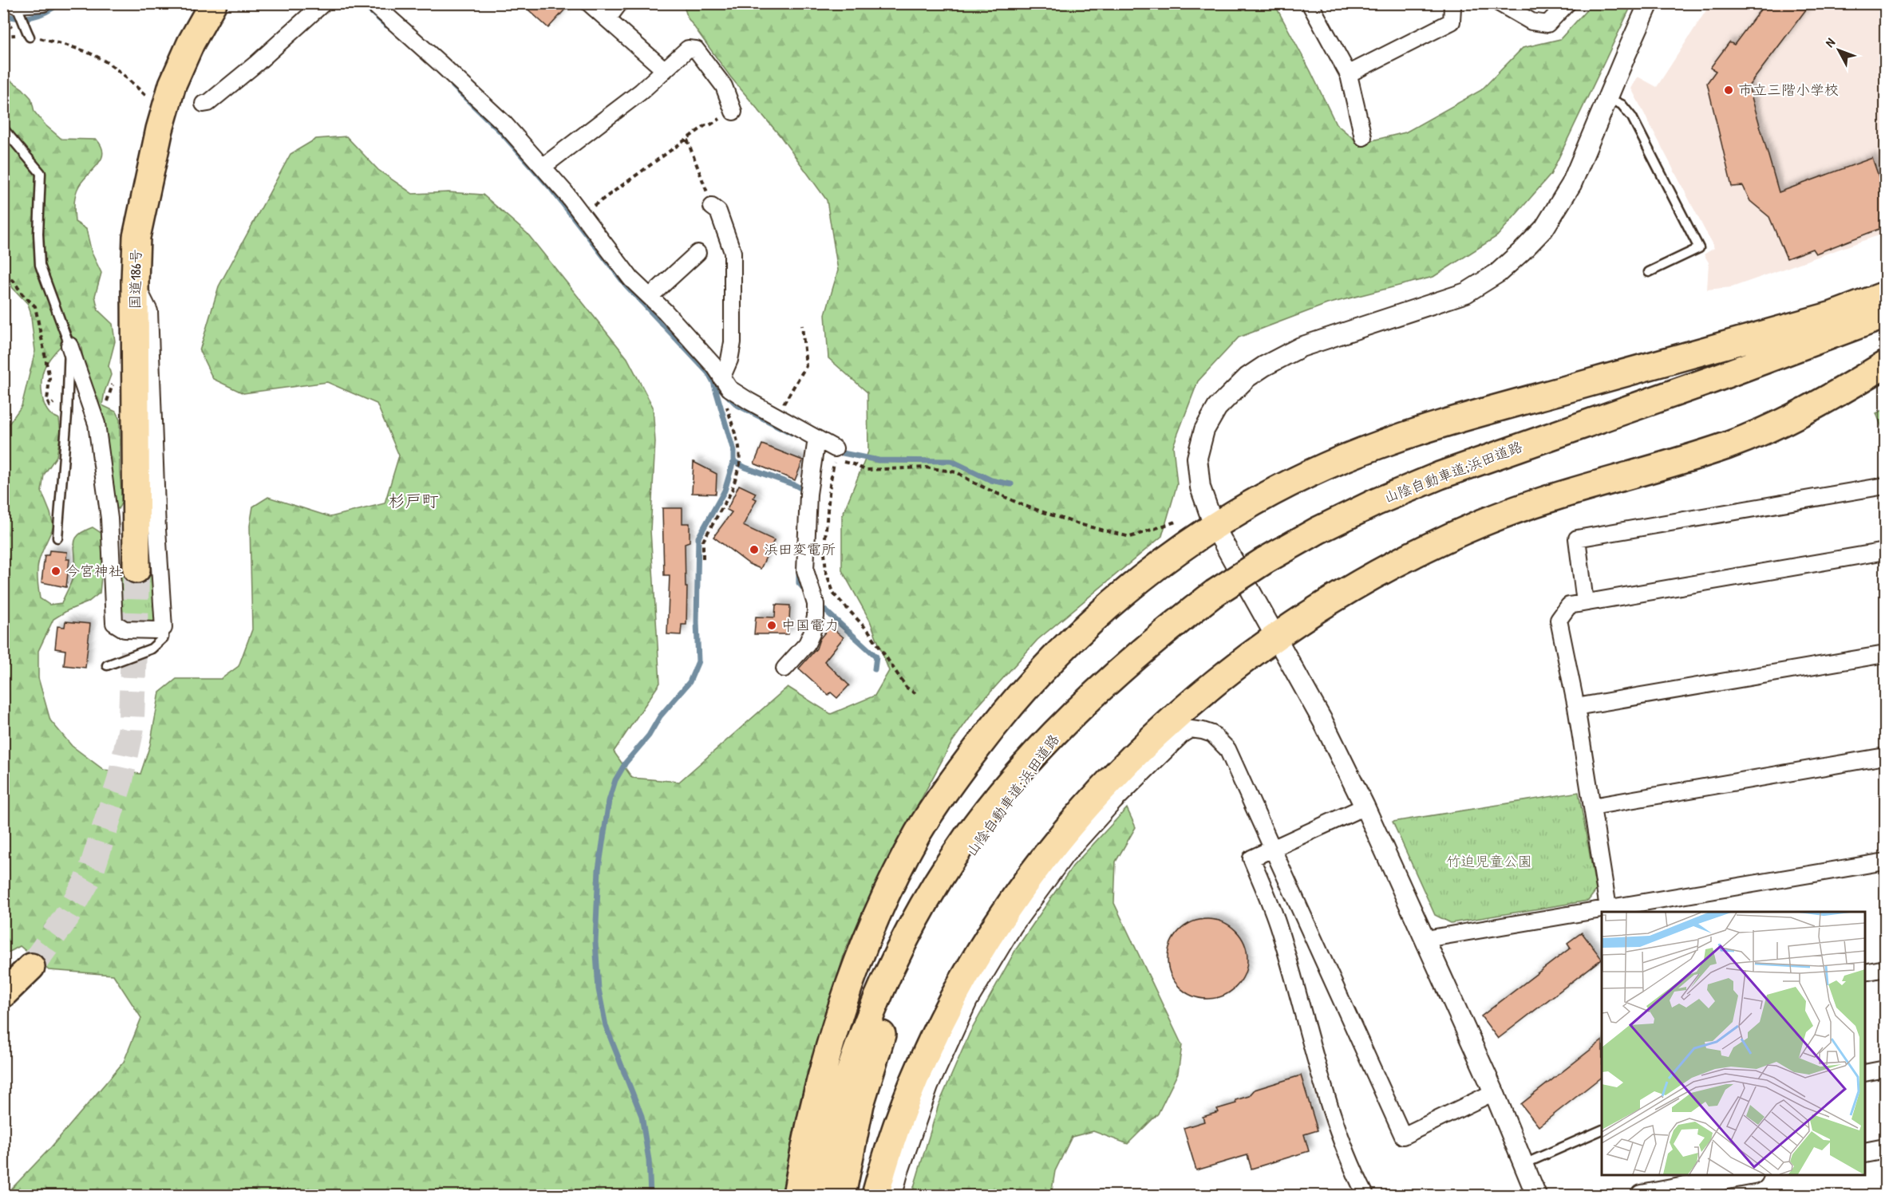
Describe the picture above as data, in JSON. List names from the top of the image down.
{
  "streets": {
    "highway": ["国道186号", "山陰自動車道;浜田道路"]
  },
  "districts": ["杉戸町"],
  "parks": ["竹迫児童公園"],
  "places": [
    "市立三階小学校",
    "浜田変電所",
    "今宮神社",
    "中国電力"
  ],
  "north": "top left"
}
